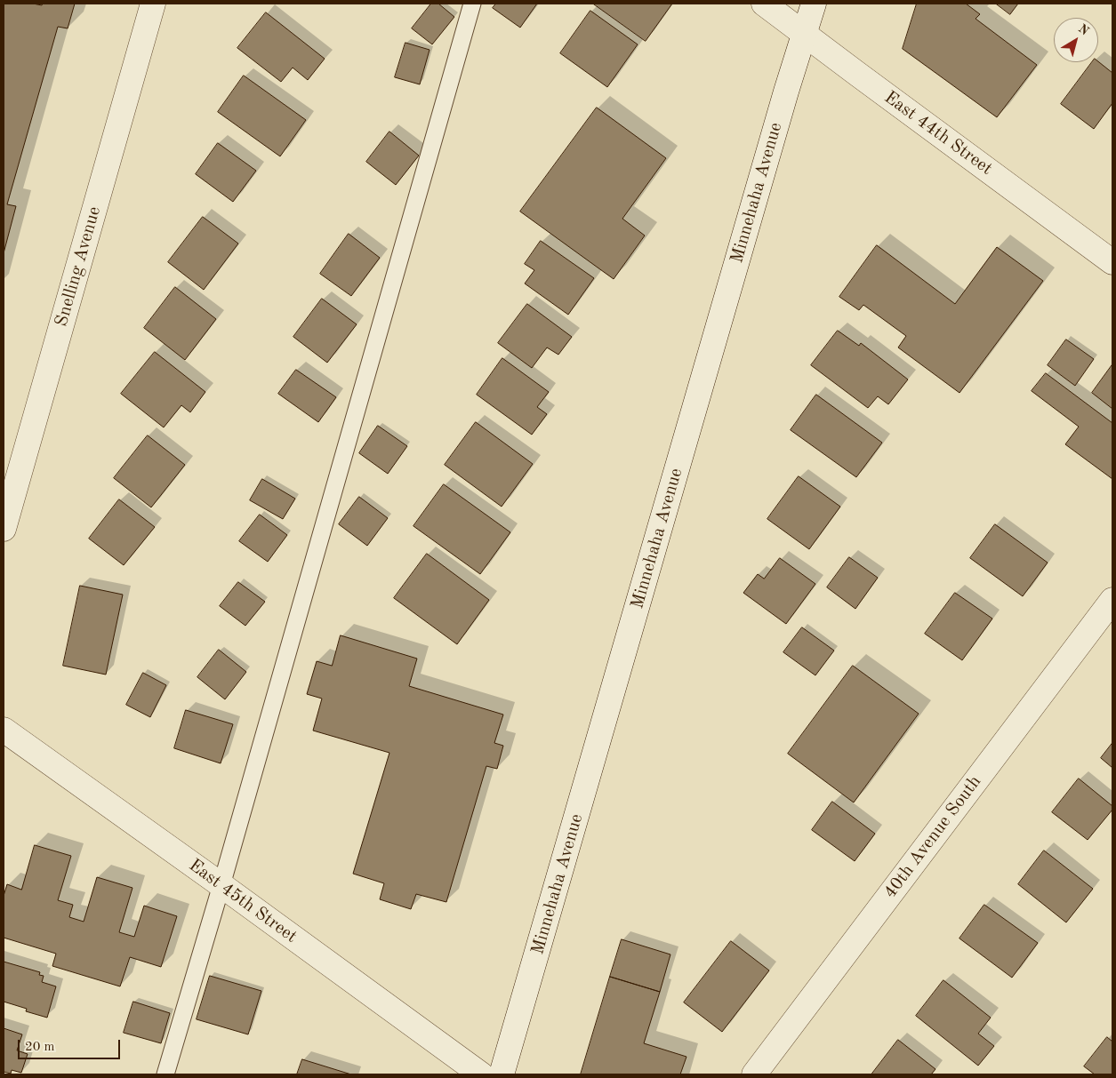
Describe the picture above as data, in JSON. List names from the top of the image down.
{
  "streets": {
    "street": [
      "East 44th Street",
      "Minnehaha Avenue",
      "Snelling Avenue",
      "40th Avenue South",
      "East 45th Street"
    ]
  },
  "crossings": [
    ["East 44th Street", "Minnehaha Avenue"]
  ],
  "scale_bar": "20 m",
  "north": "top right"
}
